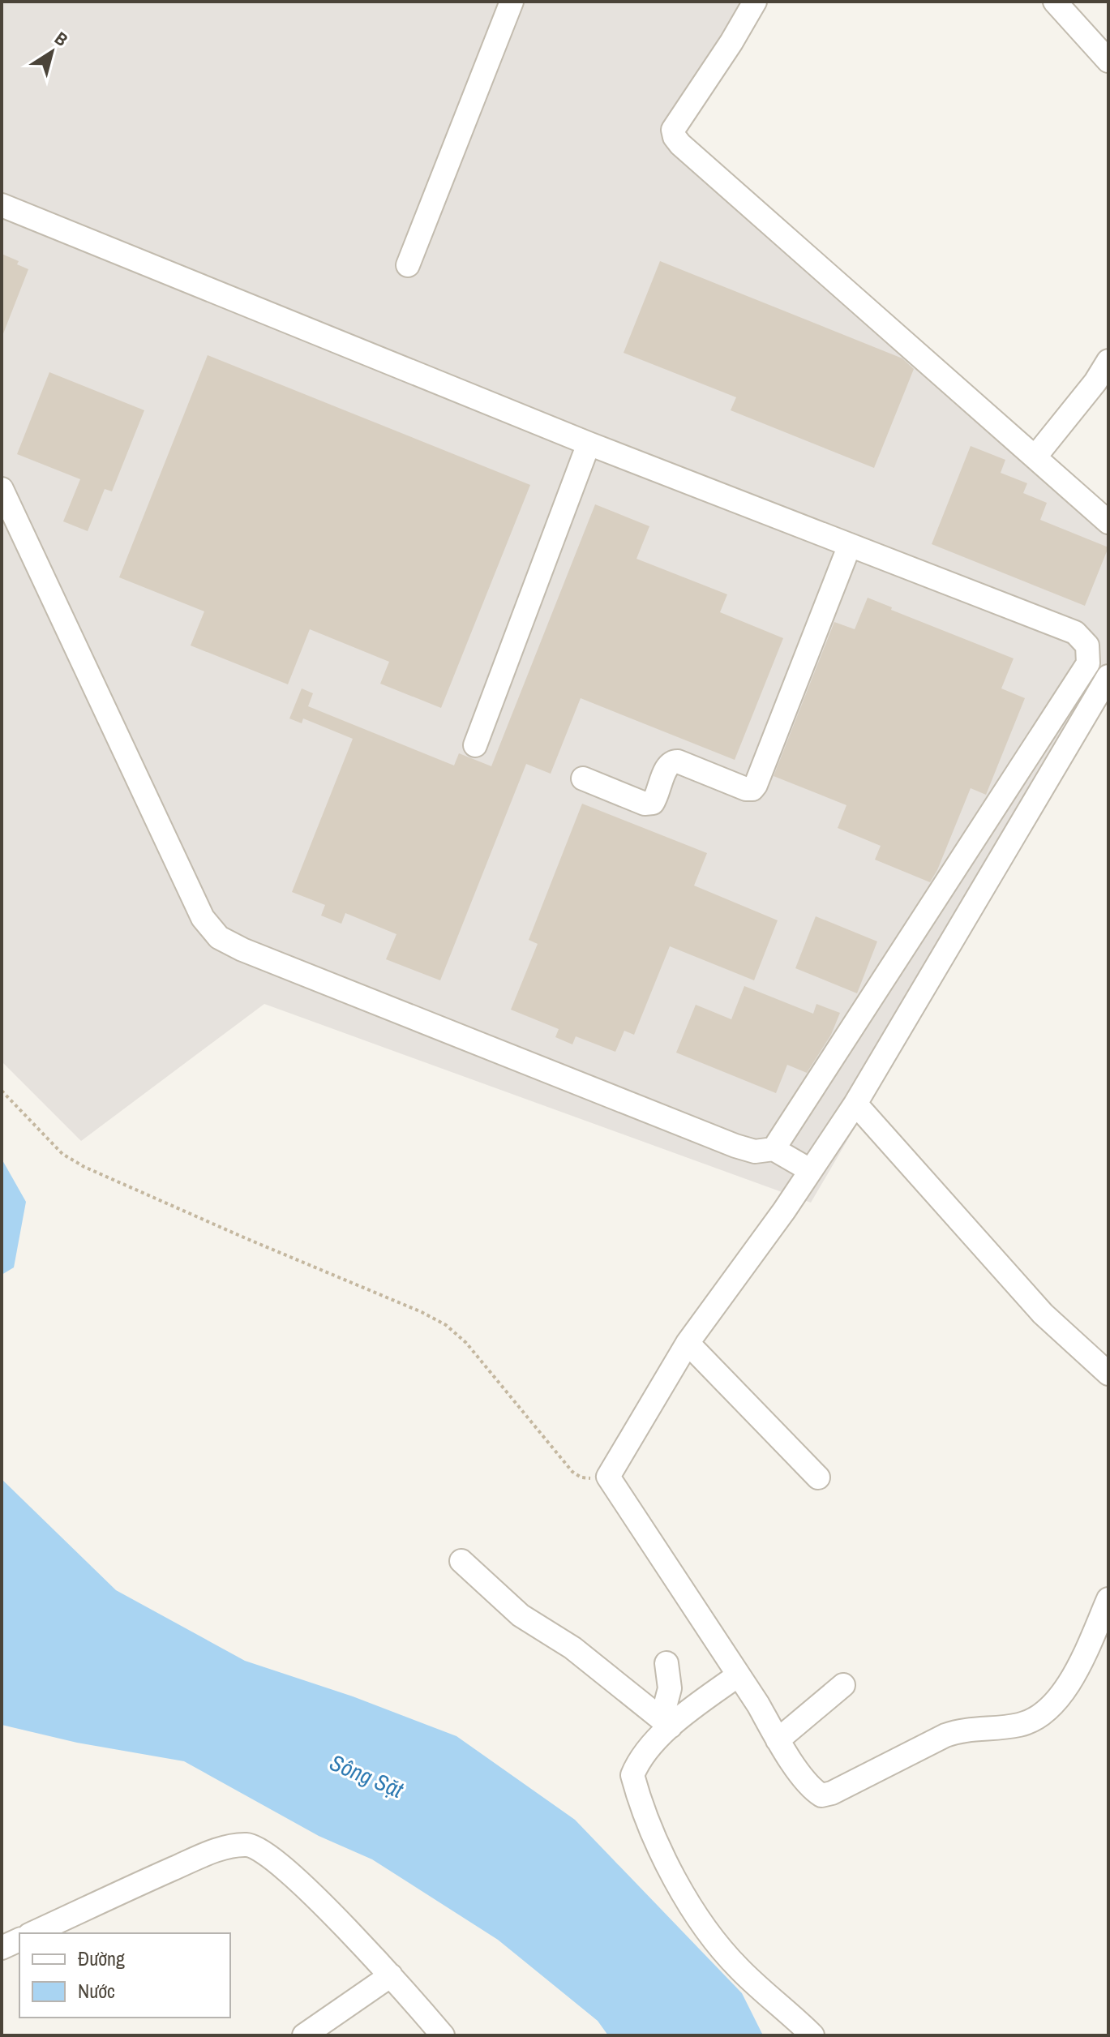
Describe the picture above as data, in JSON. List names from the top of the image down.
{
  "water": ["Sông Sặt"],
  "legend": ["Đường", "Nước"],
  "north": "top right"
}
